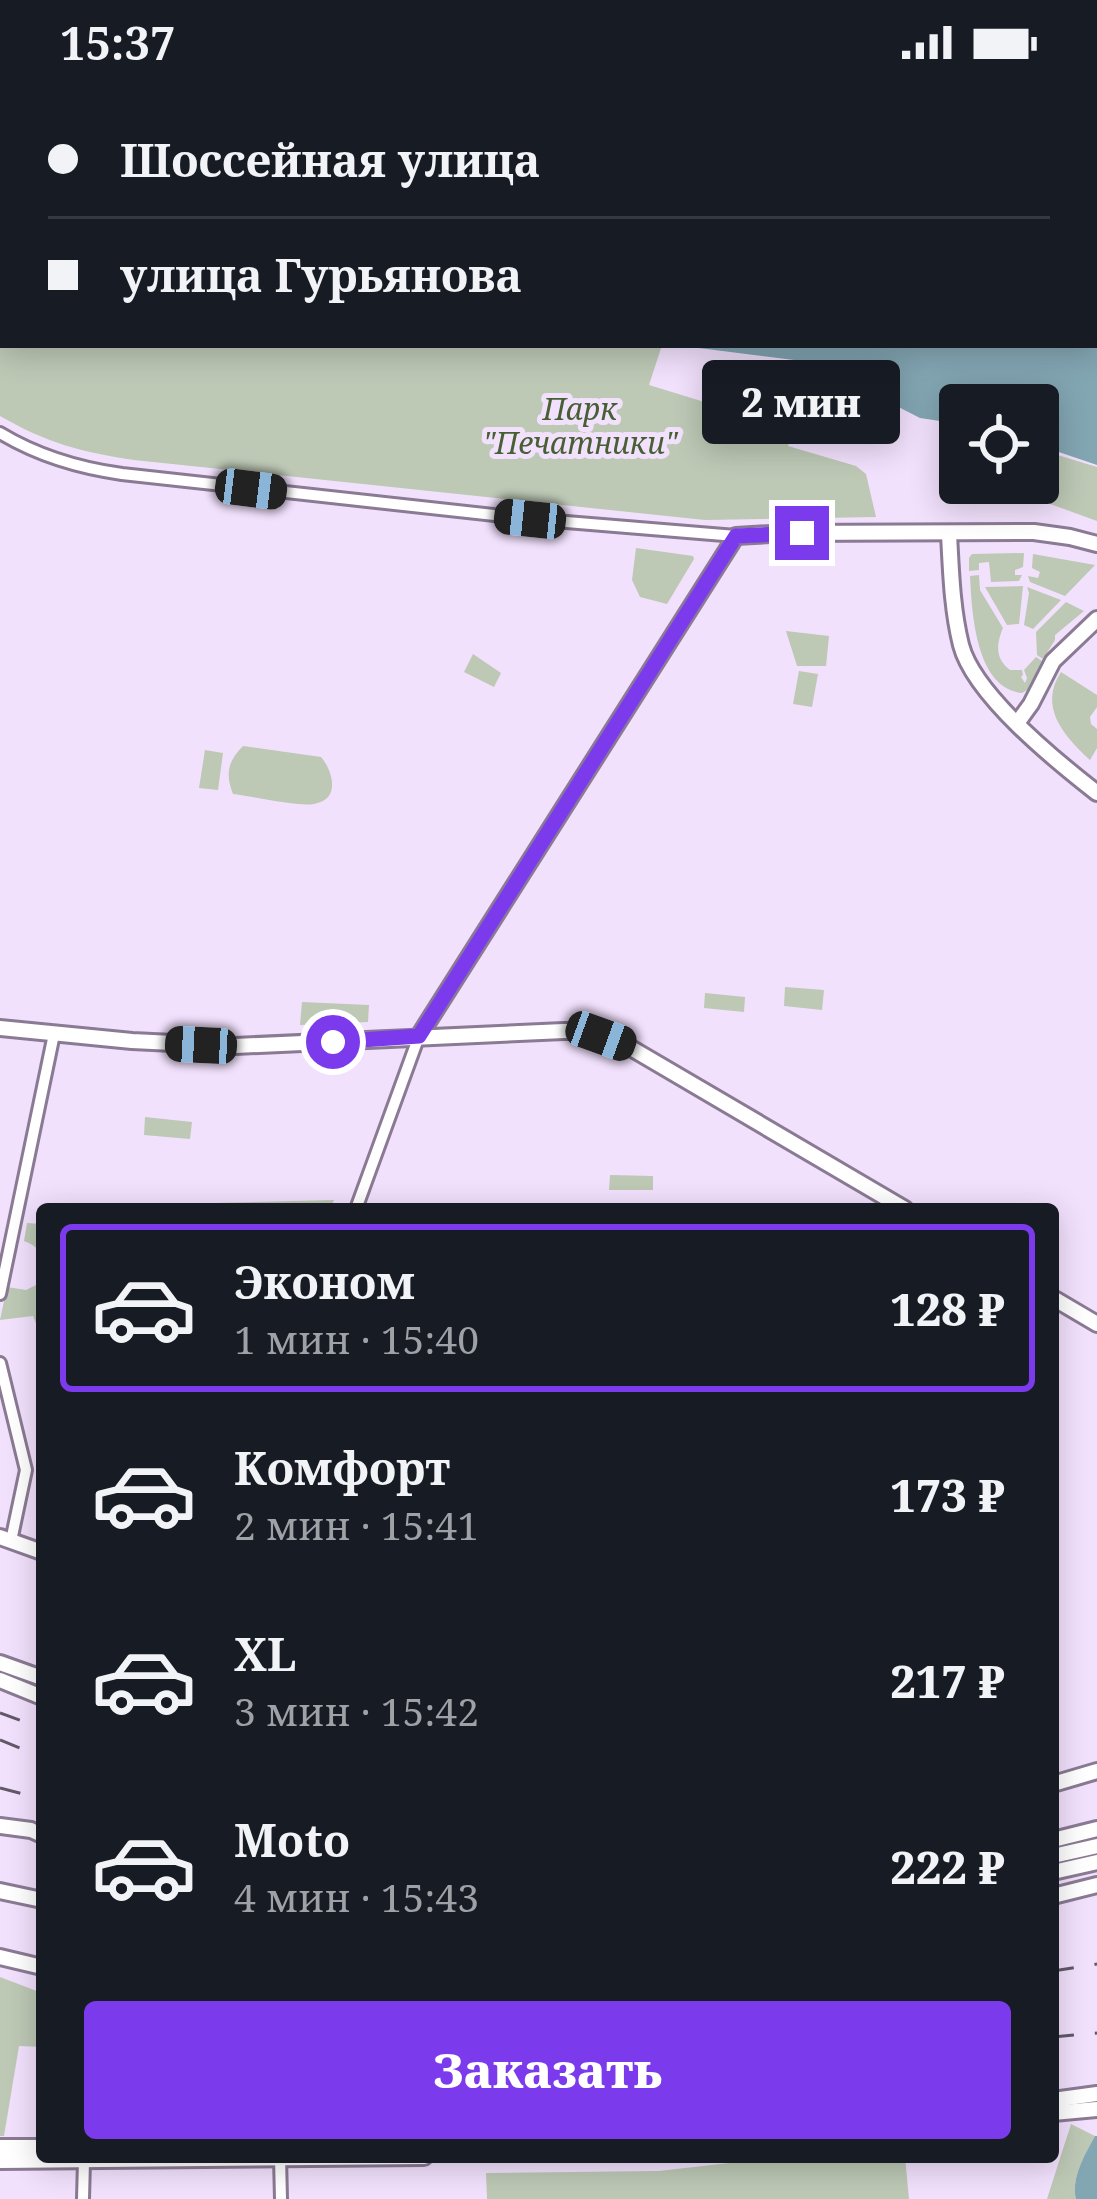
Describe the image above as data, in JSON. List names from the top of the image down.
{
  "parks": ["Парк \"Печатники\""],
  "page": {
    "status": "15:37",
    "banner": ["Шоссейная улица", "улица Гурьянова"],
    "bubble": "2 мин",
    "list": [
      {
        "name": "Эконом",
        "note": "1 мин · 15:40",
        "value": "128 ₽"
      },
      {
        "name": "Комфорт",
        "note": "2 мин · 15:41",
        "value": "173 ₽"
      },
      {
        "name": "XL",
        "note": "3 мин · 15:42",
        "value": "217 ₽"
      },
      {
        "name": "Moto",
        "note": "4 мин · 15:43",
        "value": "222 ₽"
      }
    ],
    "buttons": "Заказать"
  }
}
